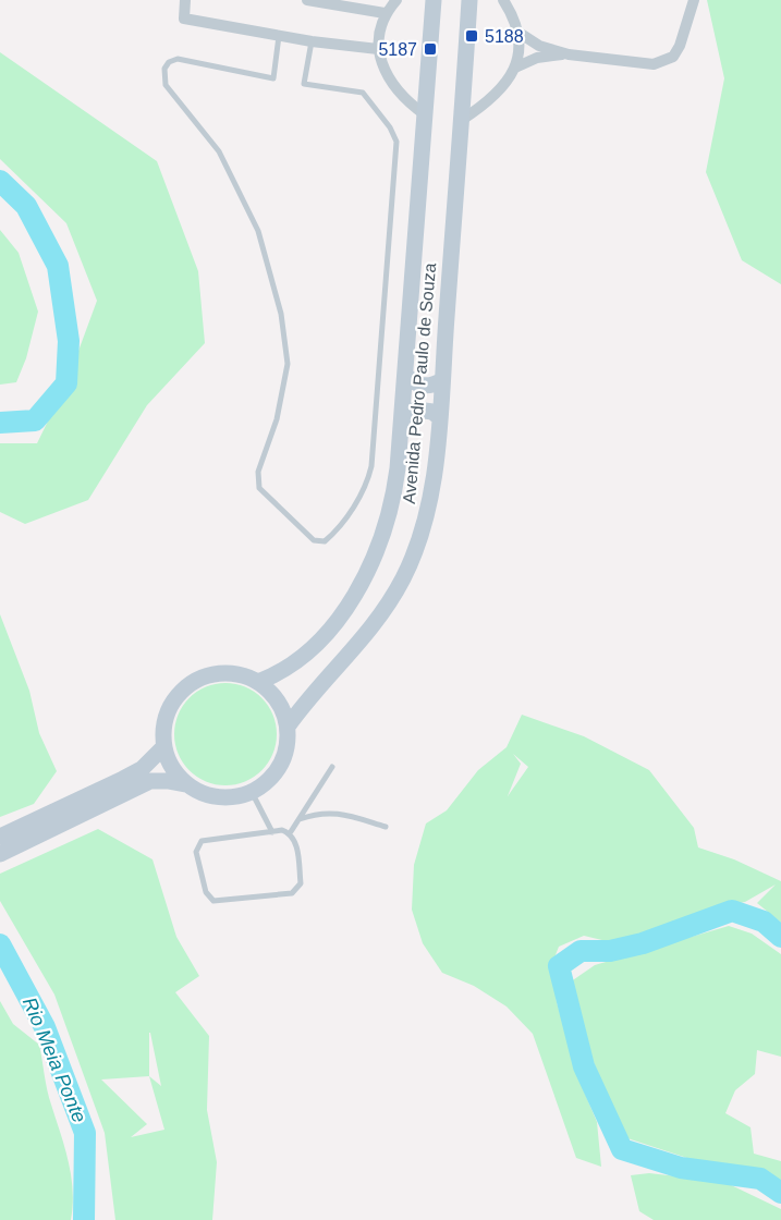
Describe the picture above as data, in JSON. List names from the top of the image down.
{
  "streets": {
    "main road": ["Avenida Pedro Paulo de Souza"]
  },
  "water": ["Rio Meia Ponte"],
  "places": {
    "transit": ["5188", "5187"]
  }
}
